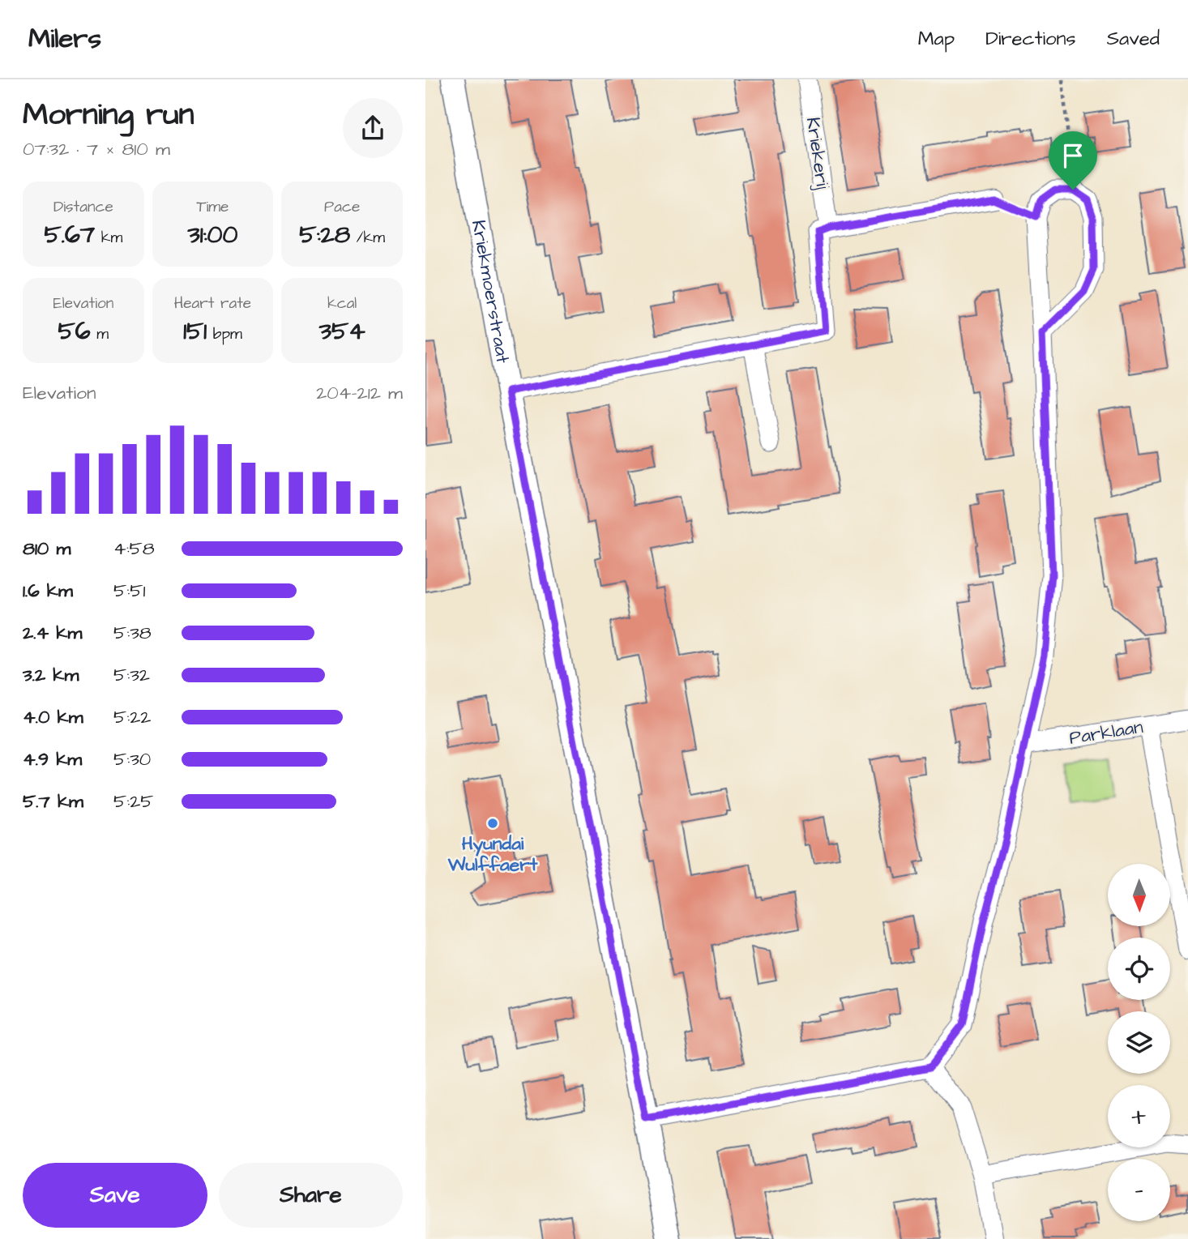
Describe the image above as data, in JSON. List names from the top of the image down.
{
  "streets": {
    "street": ["Kriekerij", "Kriekmoerstraat", "Parklaan"]
  },
  "places": ["Hyundai Wulffaert"],
  "north": "bottom",
  "page": {
    "header": "Milers",
    "nav": ["Map", "Directions", "Saved"],
    "heading": ["Morning run", "07:32 · 7 × 810 m"],
    "stats": [
      ["Distance", "5.67 km"],
      ["Time", "31:00"],
      ["Pace", "5:28 /km"],
      ["Elevation", "56 m"],
      ["Heart rate", "151 bpm"],
      ["kcal", "354"]
    ],
    "chart": ["Elevation", "204–212 m"],
    "list": [
      {
        "name": "810 m",
        "note": "4:58"
      },
      {
        "name": "1.6 km",
        "note": "5:51"
      },
      {
        "name": "2.4 km",
        "note": "5:38"
      },
      {
        "name": "3.2 km",
        "note": "5:32"
      },
      {
        "name": "4.0 km",
        "note": "5:22"
      },
      {
        "name": "4.9 km",
        "note": "5:30"
      },
      {
        "name": "5.7 km",
        "note": "5:25"
      }
    ],
    "map_buttons": ["+", "−"],
    "buttons": ["Save", "Share"]
  }
}
